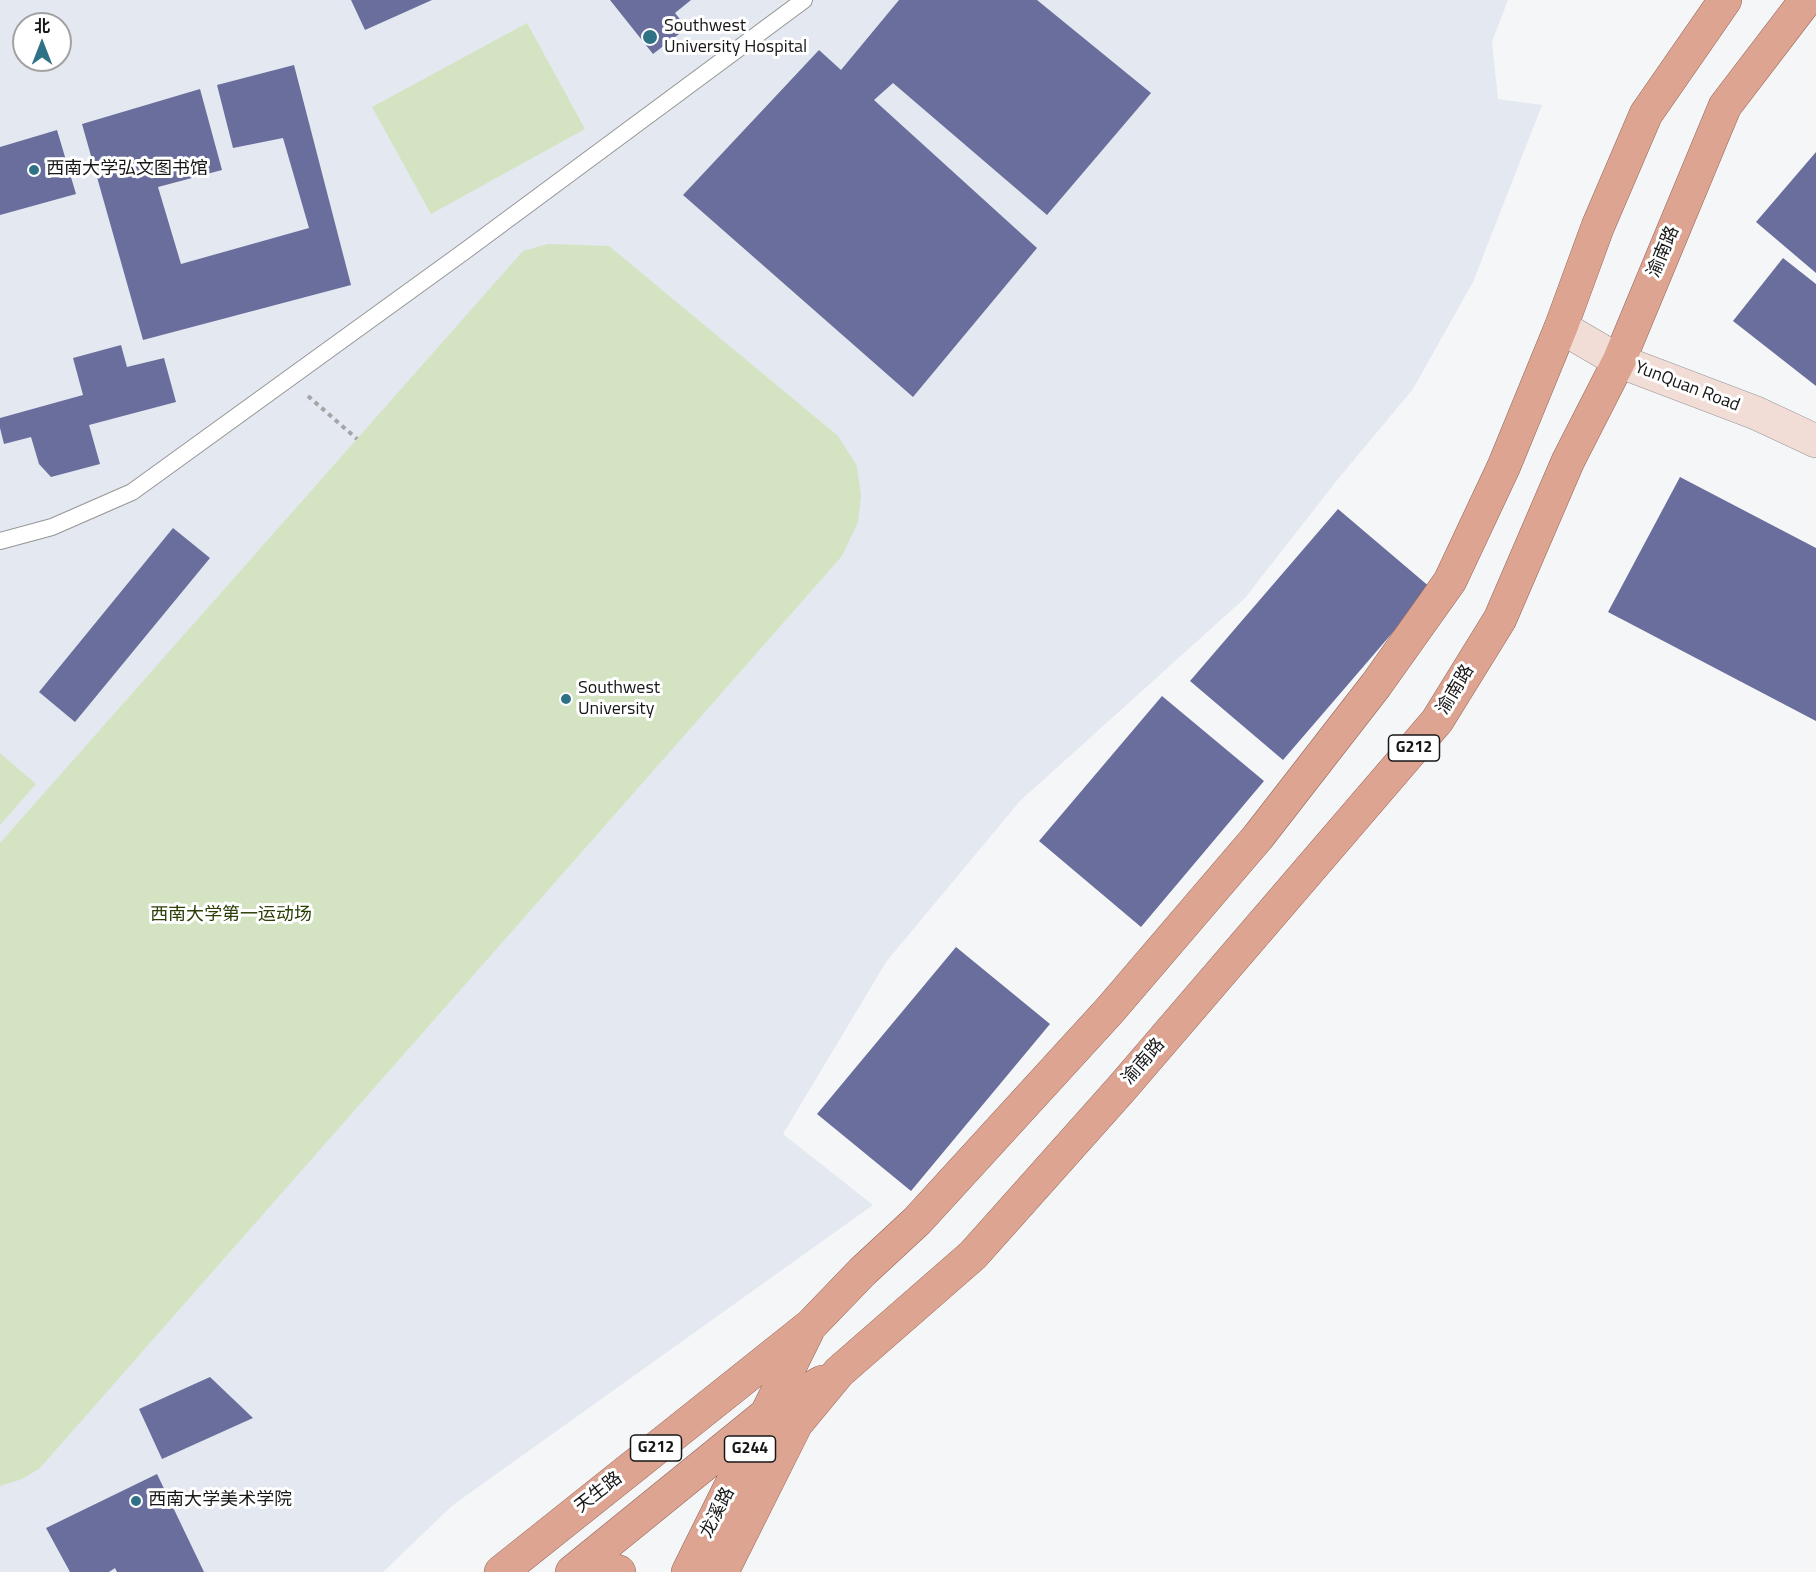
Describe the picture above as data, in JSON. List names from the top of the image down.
{
  "streets": {
    "highway": [
      "渝南路",
      "G212",
      "G244",
      "天生路",
      "龙溪路"
    ],
    "main road": ["YunQuan Road"]
  },
  "crossings": [
    ["渝南路", "YunQuan Road"],
    ["渝南路", "G212"],
    ["渝南路", "龙溪路"],
    ["YunQuan Road", "G212"],
    ["G212", "天生路"],
    ["G212", "龙溪路"],
    ["天生路", "龙溪路"]
  ],
  "parks": ["西南大学第一运动场"],
  "places": [
    "Southwest University Hospital",
    "西南大学弘文图书馆",
    "Southwest University",
    "西南大学美术学院"
  ],
  "north": "top"
}
